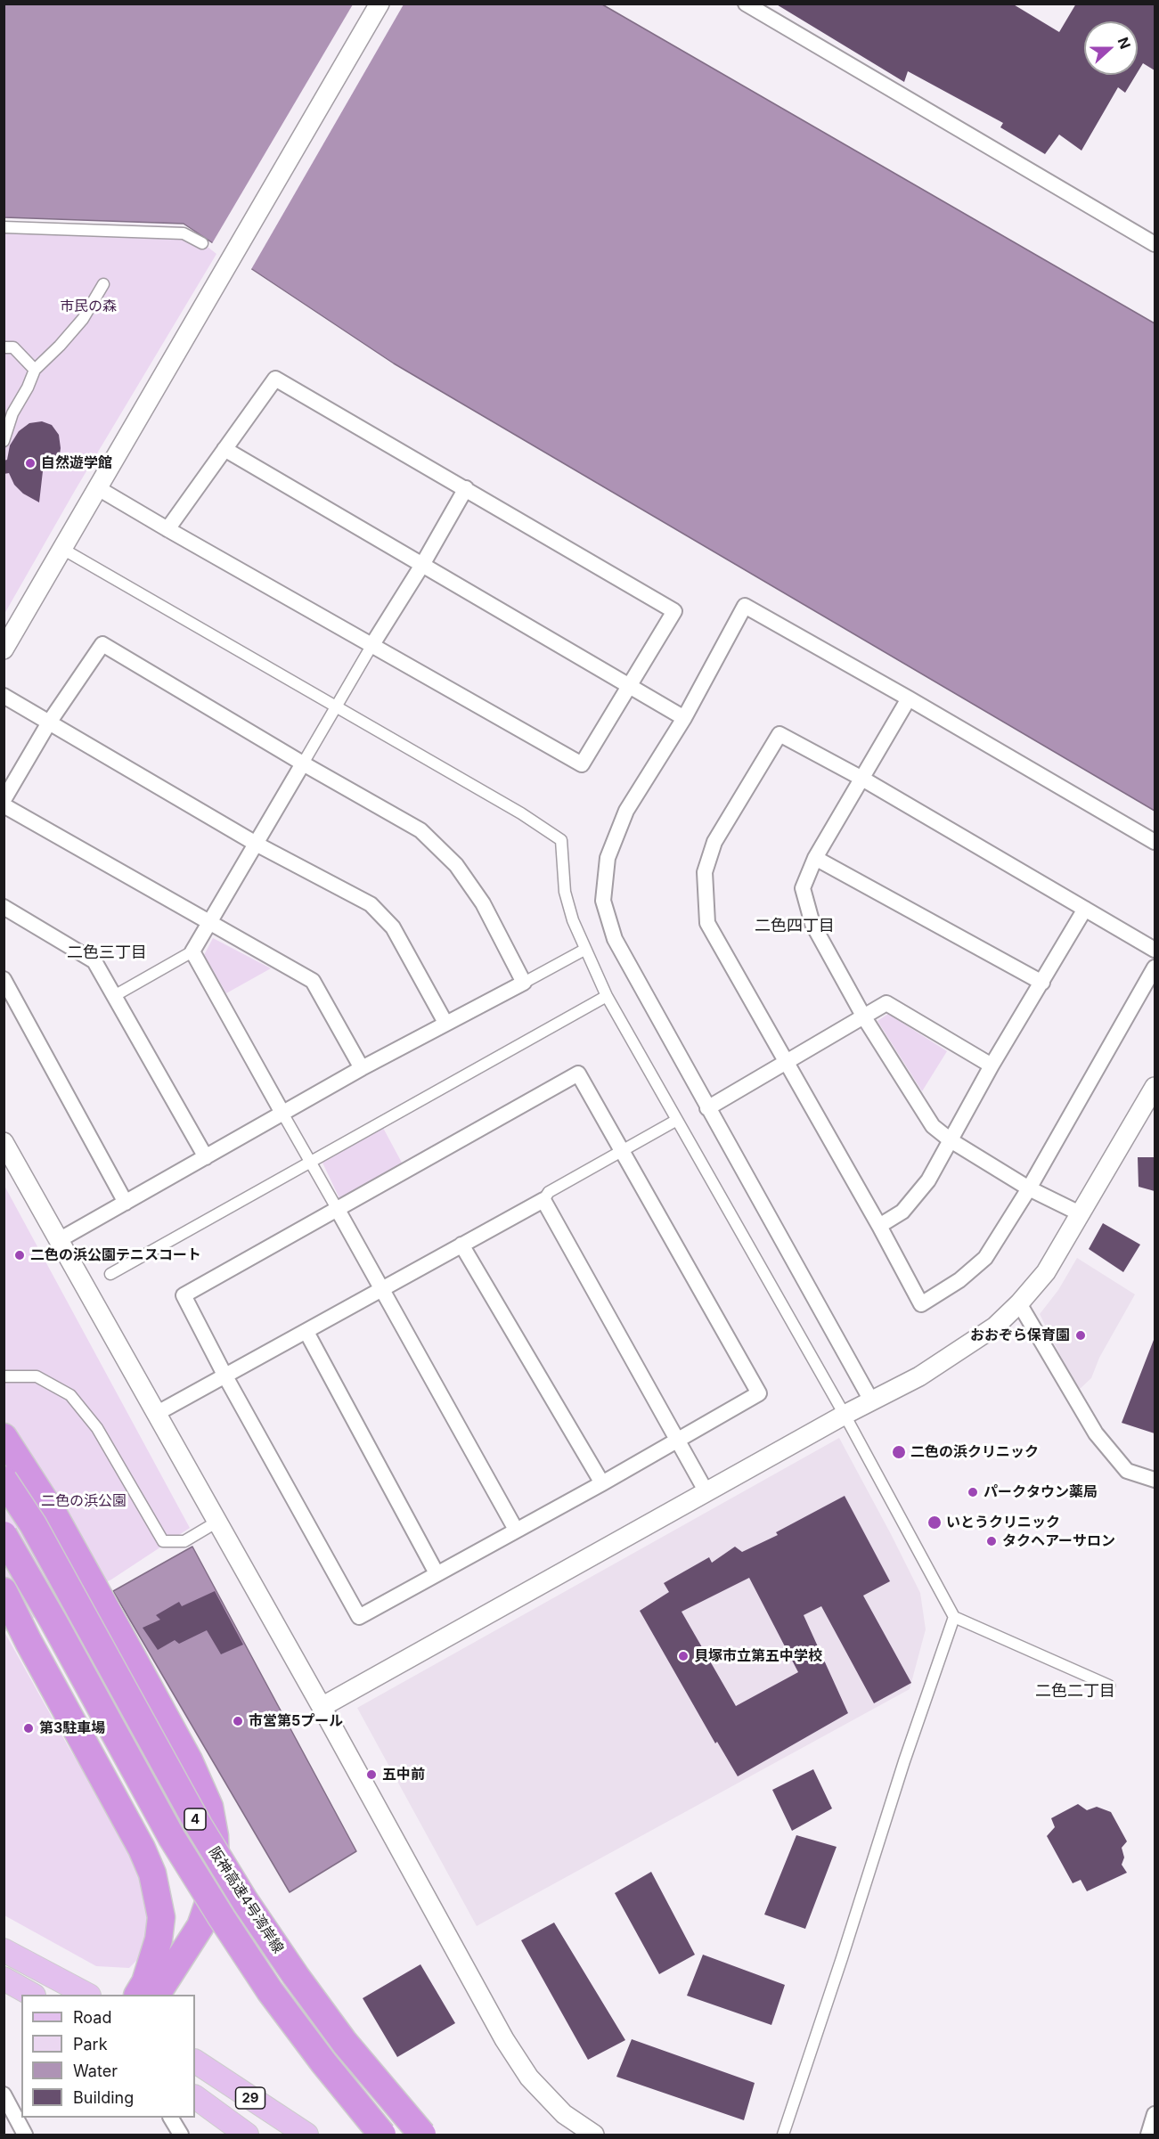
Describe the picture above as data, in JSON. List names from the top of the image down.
{
  "streets": {
    "highway": ["4", "阪神高速4号湾岸線"],
    "main road": ["29"]
  },
  "districts": ["二色四丁目", "二色三丁目", "二色二丁目"],
  "parks": ["市民の森", "二色の浜公園"],
  "places": [
    "自然遊学館",
    "二色の浜公園テニスコート",
    "おおぞら保育園",
    "二色の浜クリニック",
    "パークタウン薬局",
    "いとうクリニック",
    "タクヘアーサロン",
    "貝塚市立第五中学校",
    "市営第5プール",
    "第3駐車場",
    "五中前"
  ],
  "legend": [
    "Road",
    "Park",
    "Water",
    "Building"
  ],
  "north": "right"
}
